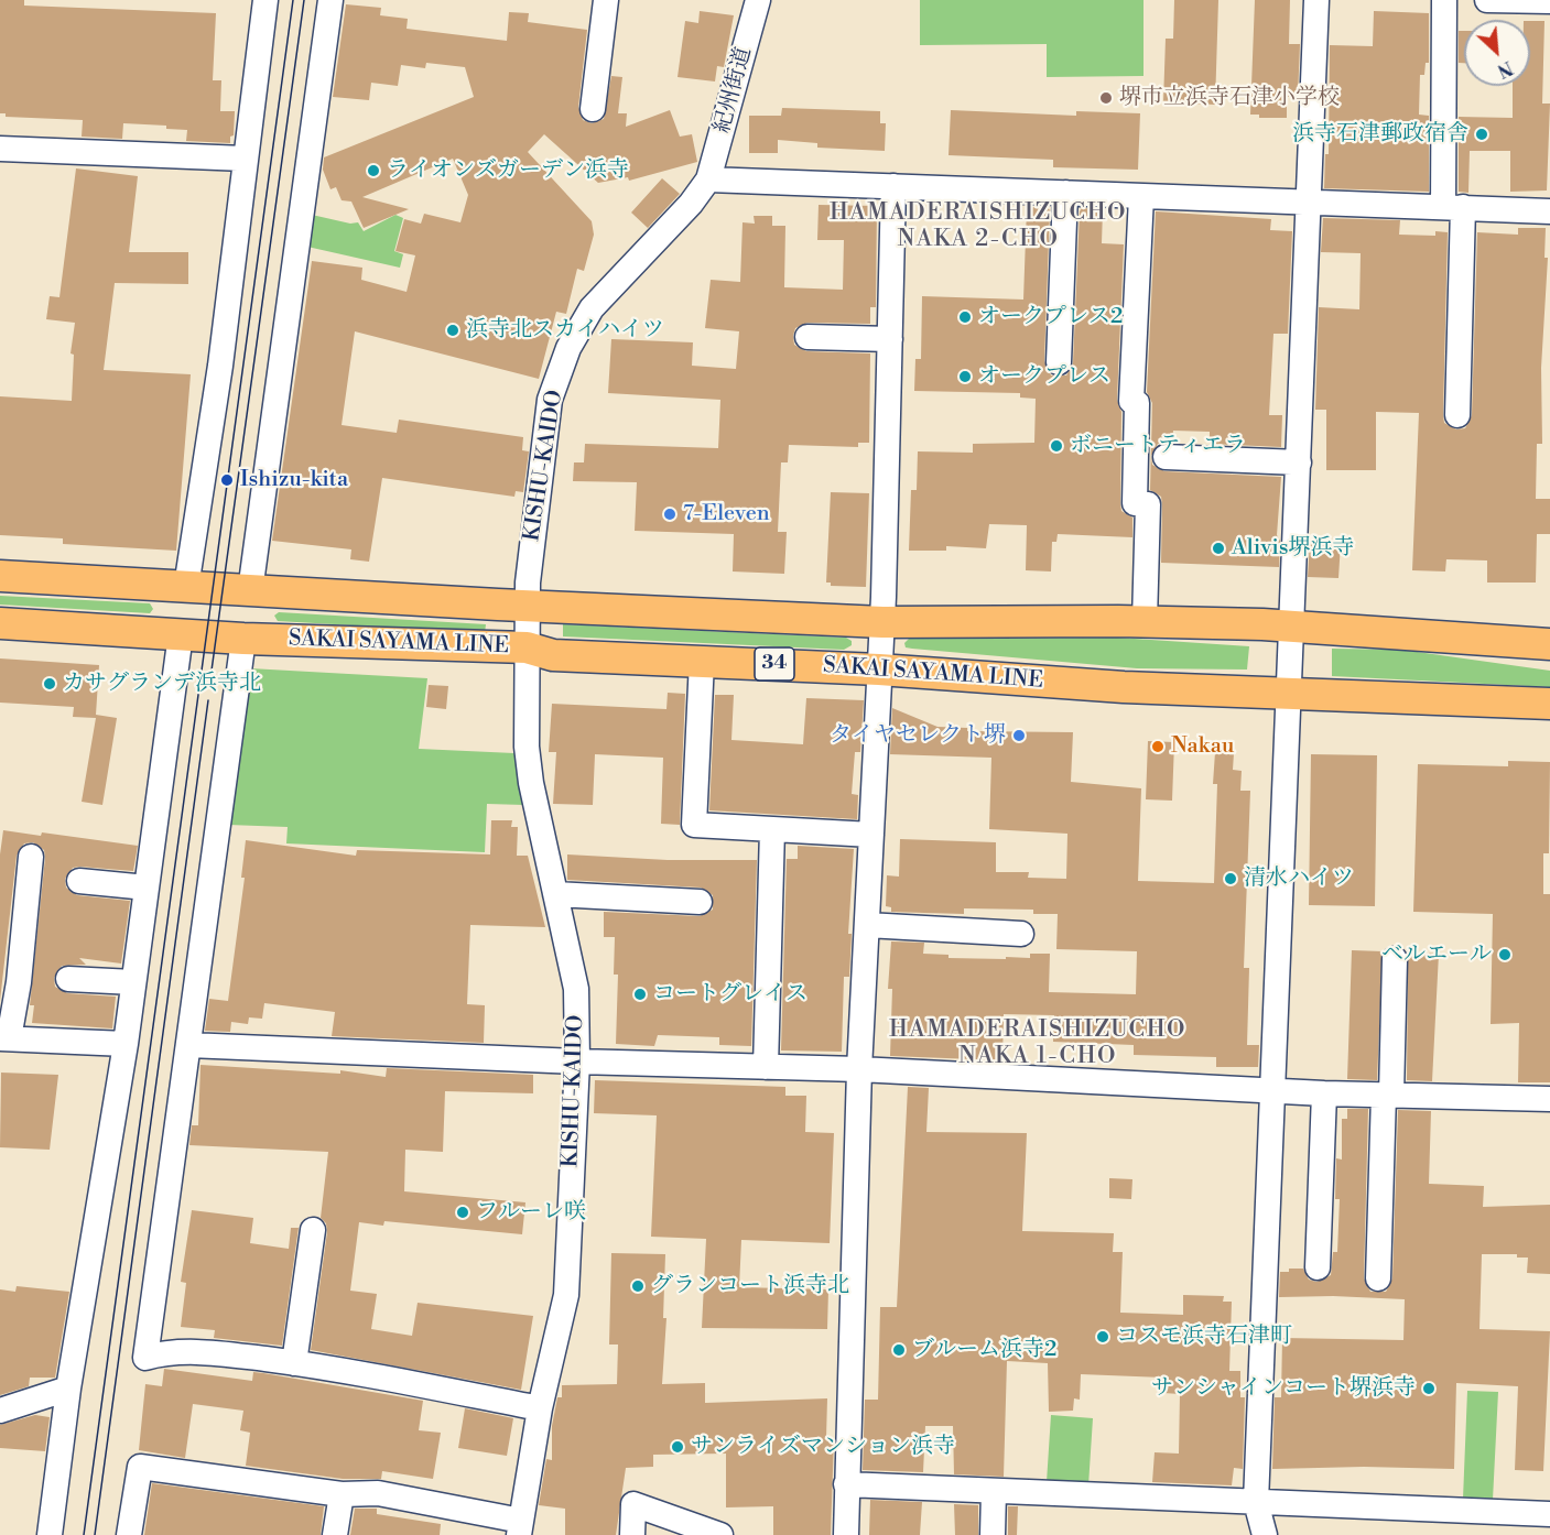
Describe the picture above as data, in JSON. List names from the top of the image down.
{
  "streets": {
    "main road": ["SAKAI SAYAMA LINE", "34"],
    "street": ["紀州街道", "KISHU-KAIDO"]
  },
  "crossings": [
    ["紀州街道", "KISHU-KAIDO"],
    ["KISHU-KAIDO", "SAKAI SAYAMA LINE"]
  ],
  "districts": ["HAMADERAISHIZUCHO NAKA 2-CHO", "HAMADERAISHIZUCHO NAKA 1-CHO"],
  "places": [
    "堺市立浜寺石津小学校",
    "浜寺石津郵政宿舎",
    "ライオンズガーデン浜寺",
    "オークプレス2",
    "浜寺北スカイハイツ",
    "オークプレス",
    "ボニートティエラ",
    "Ishizu-kita",
    "7-Eleven",
    "Alivis堺浜寺",
    "カサグランデ浜寺北",
    "タイヤセレクト堺",
    "Nakau",
    "清水ハイツ",
    "ベルエール",
    "コートグレイス",
    "フルーレ咲",
    "グランコート浜寺北",
    "コスモ浜寺石津町",
    "ブルーム浜寺2",
    "サンシャインコート堺浜寺",
    "サンライズマンション浜寺"
  ],
  "north": "bottom right"
}
